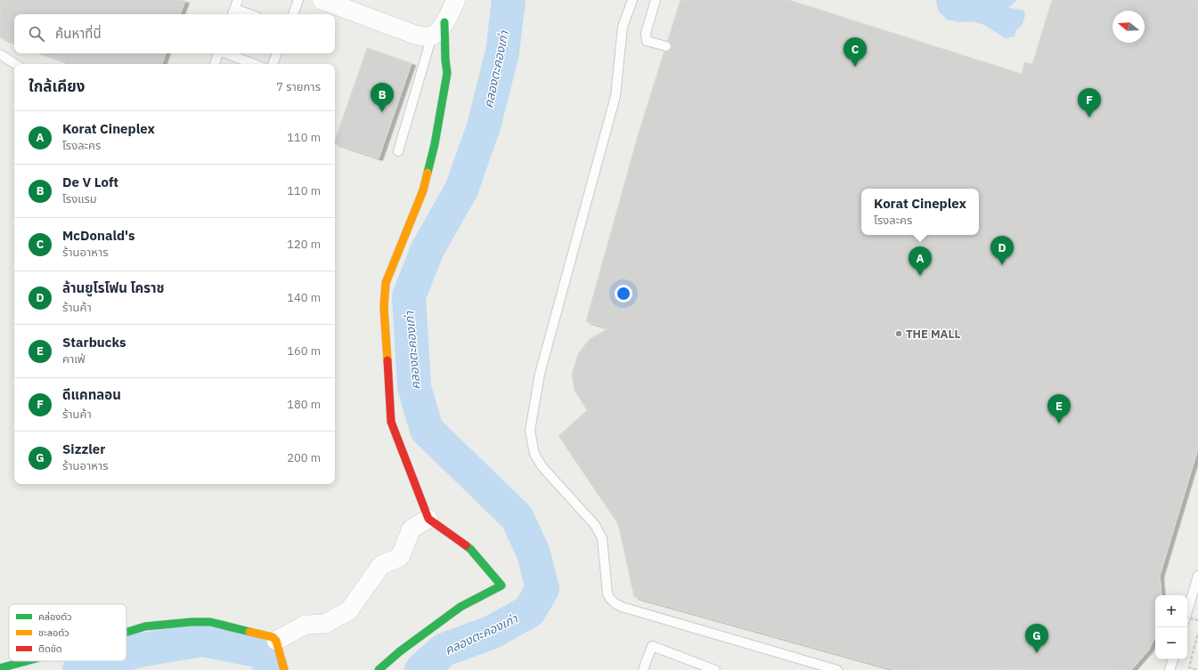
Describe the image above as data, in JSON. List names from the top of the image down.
{
  "water": ["คลองตะคองเก่า"],
  "places": ["THE MALL"],
  "legend": ["คล่องตัว", "ชะลอตัว", "ติดขัด"],
  "north": "left",
  "page": {
    "search": "ค้นหาที่นี่",
    "pins": [
      "C",
      "B",
      "F",
      "D",
      "A",
      "E",
      "G"
    ],
    "heading": ["ใกล้เคียง", "7 รายการ"],
    "list": [
      {
        "mark": "A",
        "name": "Korat Cineplex",
        "note": "โรงละคร",
        "value": "110 m"
      },
      {
        "mark": "B",
        "name": "De V Loft",
        "note": "โรงแรม",
        "value": "110 m"
      },
      {
        "mark": "C",
        "name": "McDonald's",
        "note": "ร้านอาหาร",
        "value": "120 m"
      },
      {
        "mark": "D",
        "name": "ล้านยูโรโฟน โคราช",
        "note": "ร้านค้า",
        "value": "140 m"
      },
      {
        "mark": "E",
        "name": "Starbucks",
        "note": "คาเฟ่",
        "value": "160 m"
      },
      {
        "mark": "F",
        "name": "ดีแคทลอน",
        "note": "ร้านค้า",
        "value": "180 m"
      },
      {
        "mark": "G",
        "name": "Sizzler",
        "note": "ร้านอาหาร",
        "value": "200 m"
      }
    ],
    "popup": ["Korat Cineplex", "โรงละคร"],
    "map_buttons": ["+", "−"]
  }
}
